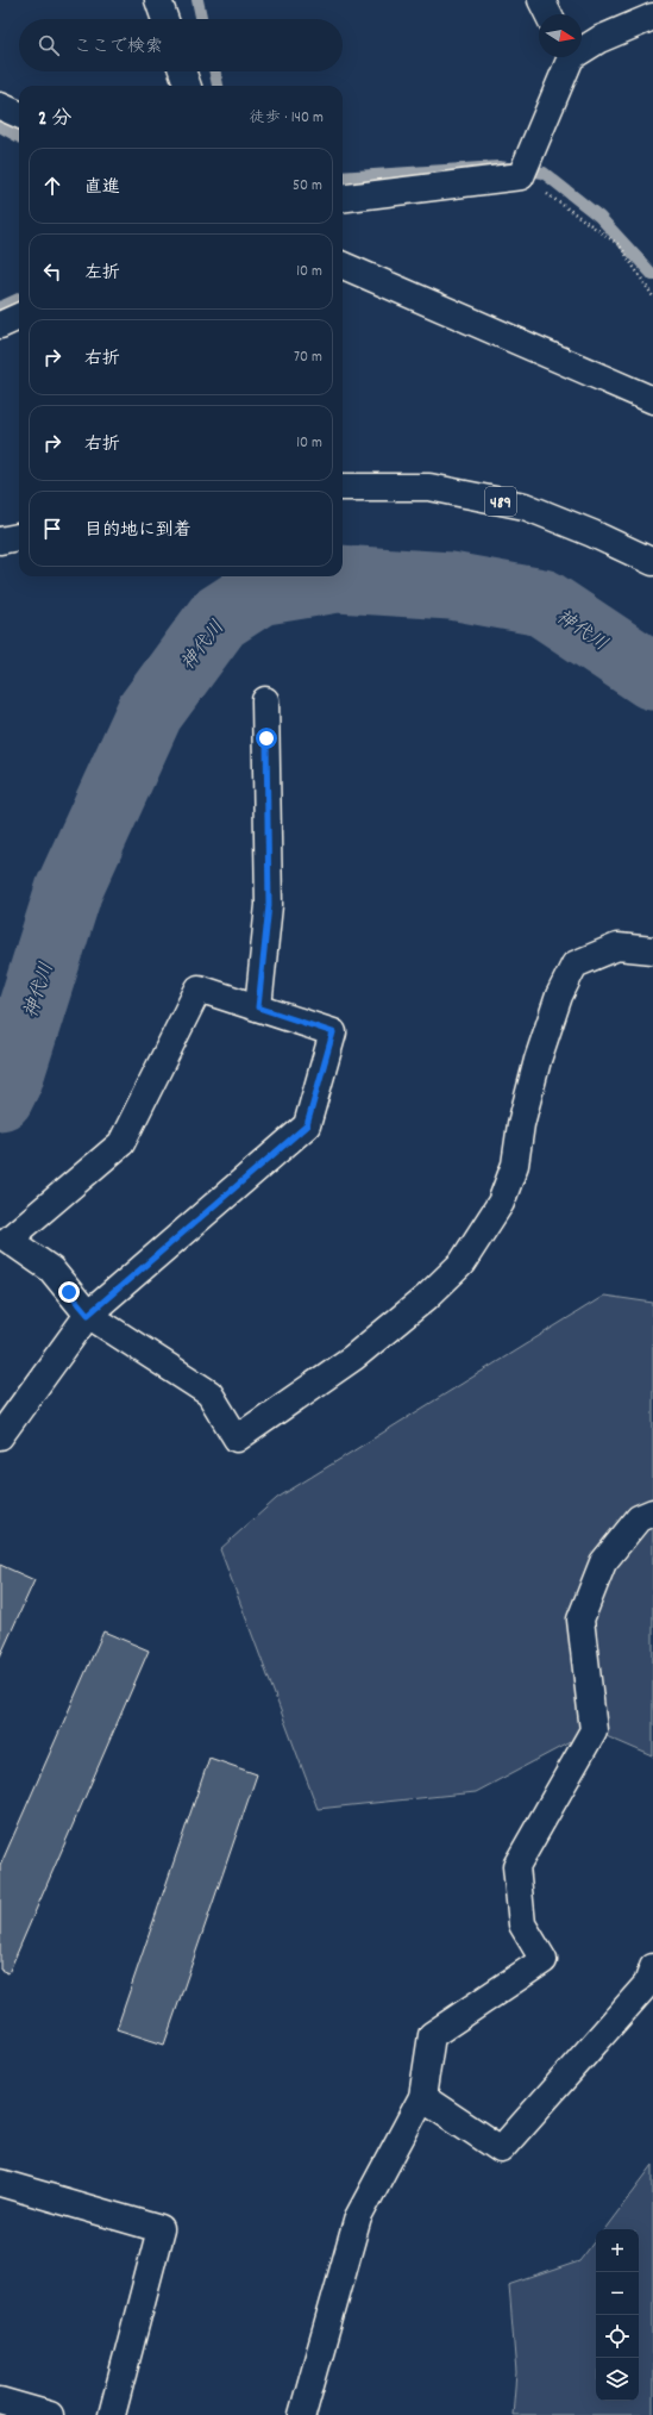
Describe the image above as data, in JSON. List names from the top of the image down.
{
  "streets": {
    "main road": ["489"]
  },
  "water": ["神代川"],
  "north": "right",
  "page": {
    "search": "ここで検索",
    "heading": ["2 分", "徒歩 · 140 m"],
    "list": [
      ["直進", "50 m"],
      ["左折", "10 m"],
      ["右折", "70 m"],
      ["右折", "10 m"],
      "目的地に到着"
    ],
    "map_buttons": ["+", "−"]
  }
}
